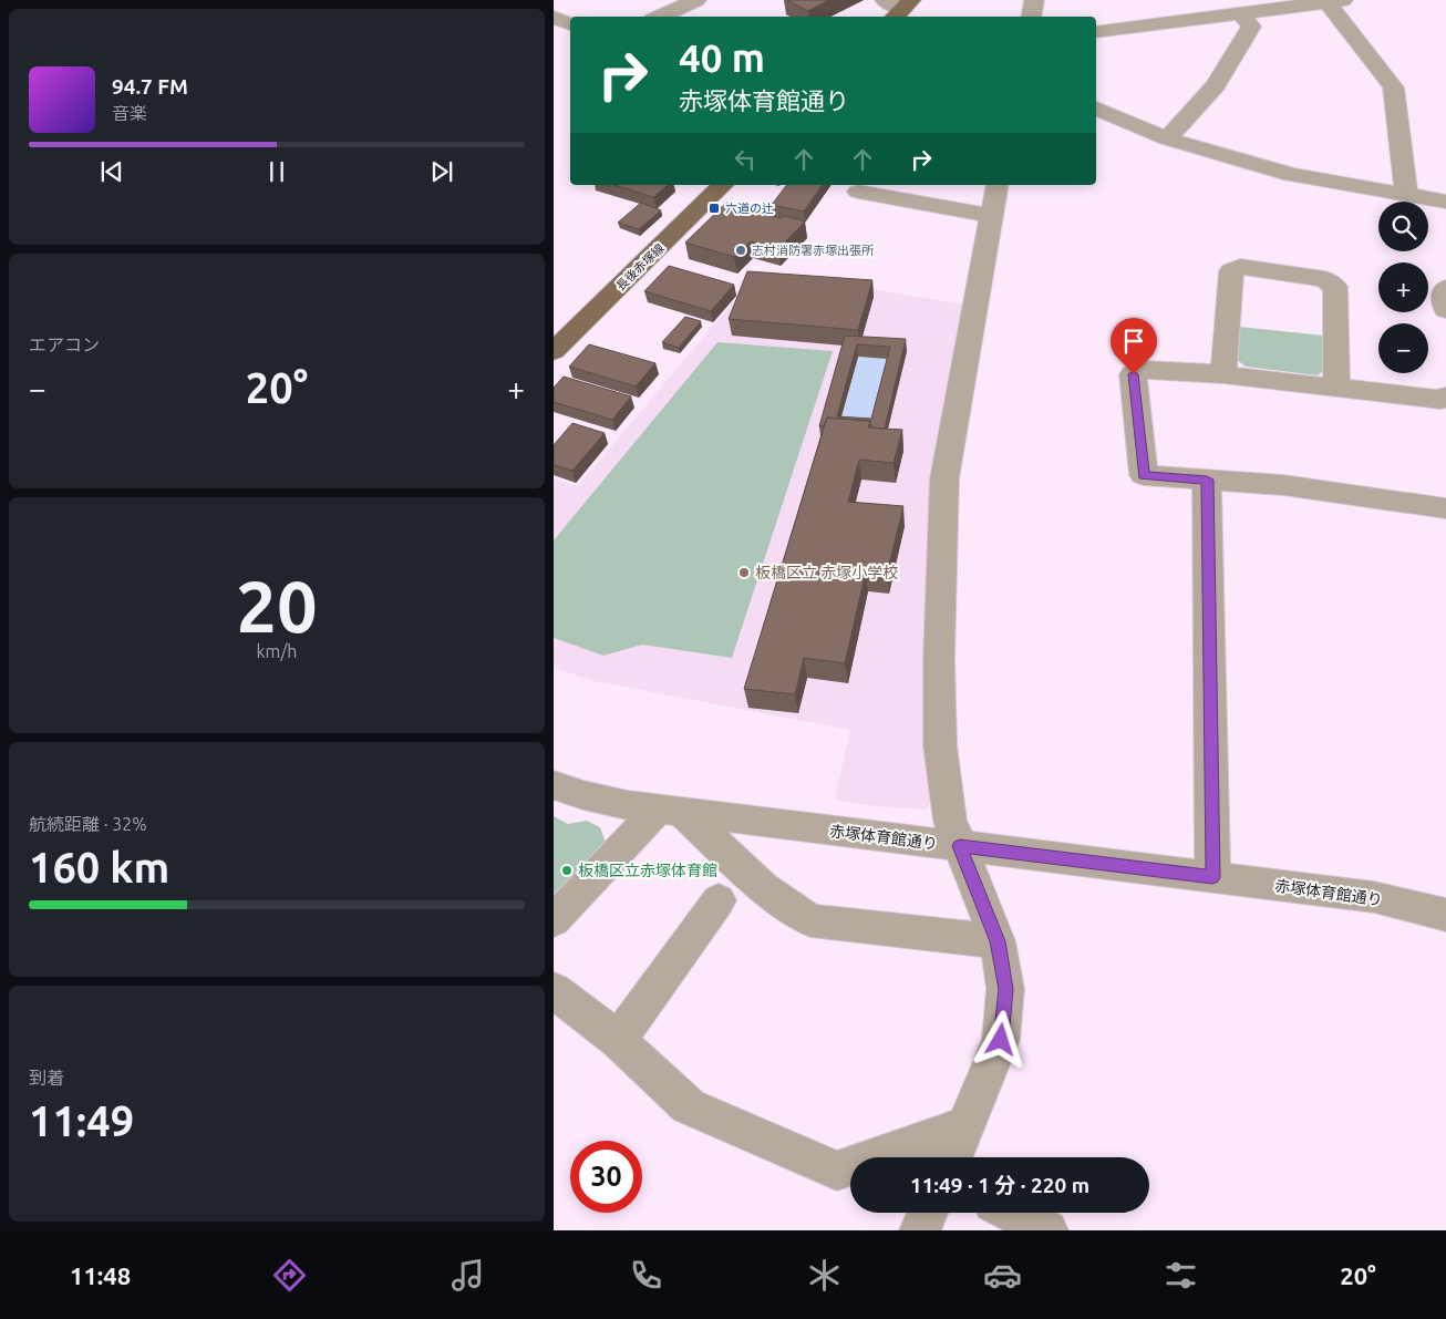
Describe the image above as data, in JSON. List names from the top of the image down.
{
  "streets": {
    "main road": ["長後赤塚線"],
    "street": ["赤塚体育館通り"]
  },
  "places": {
    "transit": ["六道の辻"],
    "other": ["志村消防署赤塚出張所", "板橋区立 赤塚小学校", "板橋区立赤塚体育館"]
  },
  "page": {
    "turn": ["40 m", "赤塚体育館通り"],
    "song": ["94.7 FM", "音楽"],
    "map_buttons": ["+", "−"],
    "tile": [
      "エアコン",
      ["20", "km/h"],
      ["航続距離 · 32%", "160 km"],
      ["到着", "11:49"]
    ],
    "heat": ["−", "20°", "+"],
    "limit": "30",
    "trip": "11:49 · 1 分 · 220 m",
    "tabs": ["11:48", "20°"]
  }
}
